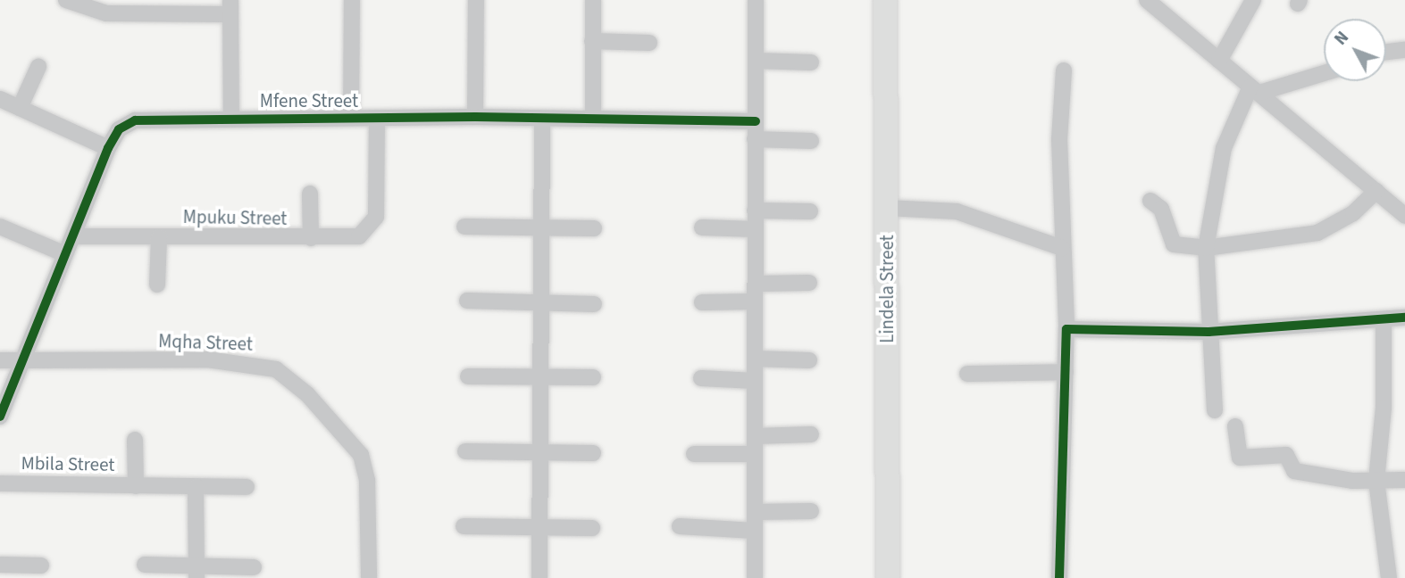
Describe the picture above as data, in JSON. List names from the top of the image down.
{
  "streets": {
    "street": [
      "Mfene Street",
      "Mpuku Street",
      "Lindela Street",
      "Mqha Street",
      "Mbila Street"
    ]
  },
  "crossings": [
    ["Mfene Street", "Mpuku Street"],
    ["Mfene Street", "Mqha Street"]
  ],
  "north": "top left"
}
